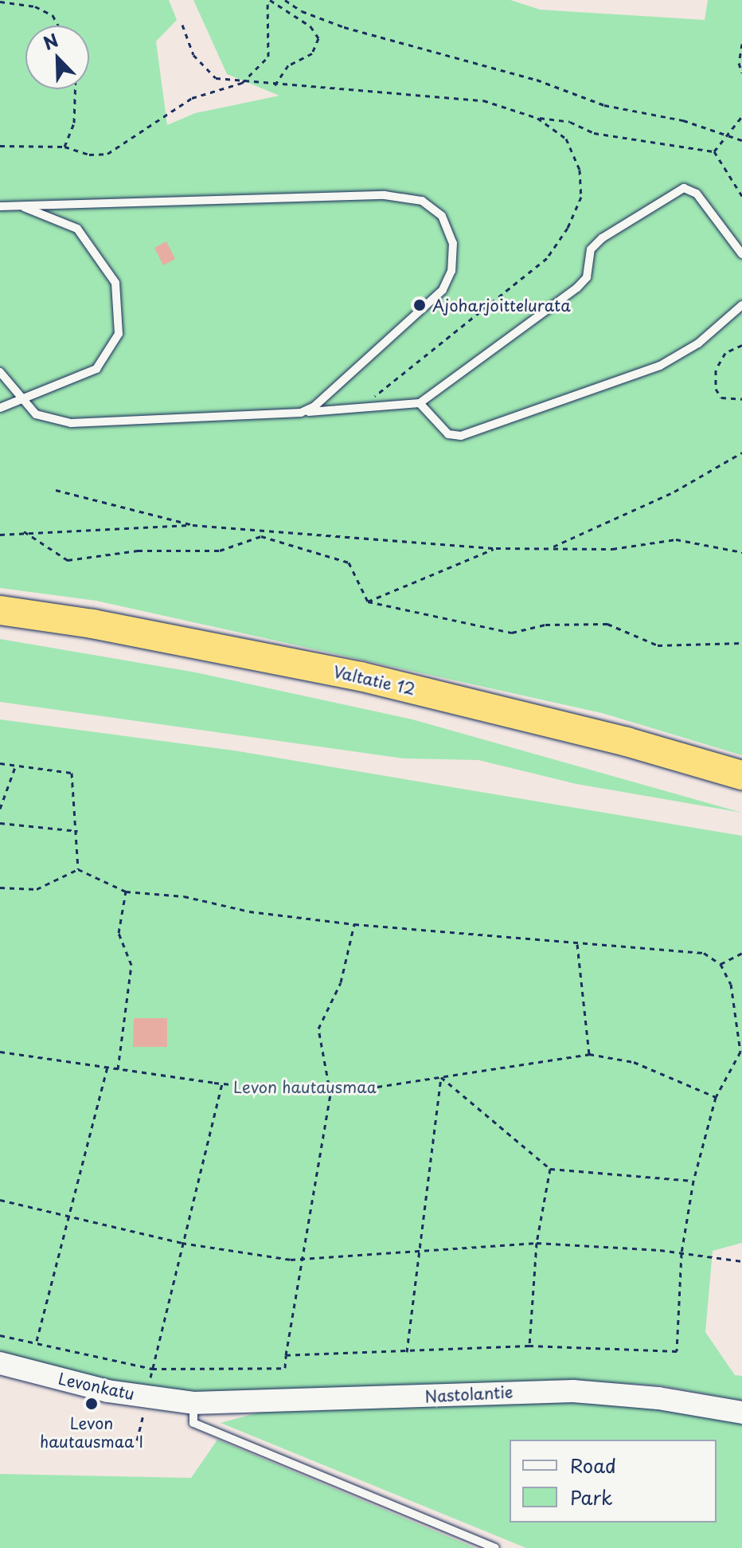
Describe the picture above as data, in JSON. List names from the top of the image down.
{
  "streets": {
    "highway": ["Valtatie 12"],
    "main road": ["Levonkatu", "Nastolantie"]
  },
  "crossings": [
    ["Levonkatu", "Nastolantie"]
  ],
  "parks": ["Levon hautausmaa"],
  "places": ["Ajoharjoittelurata", "Levon hautausmaa I"],
  "legend": ["Road", "Park"],
  "north": "top left"
}
